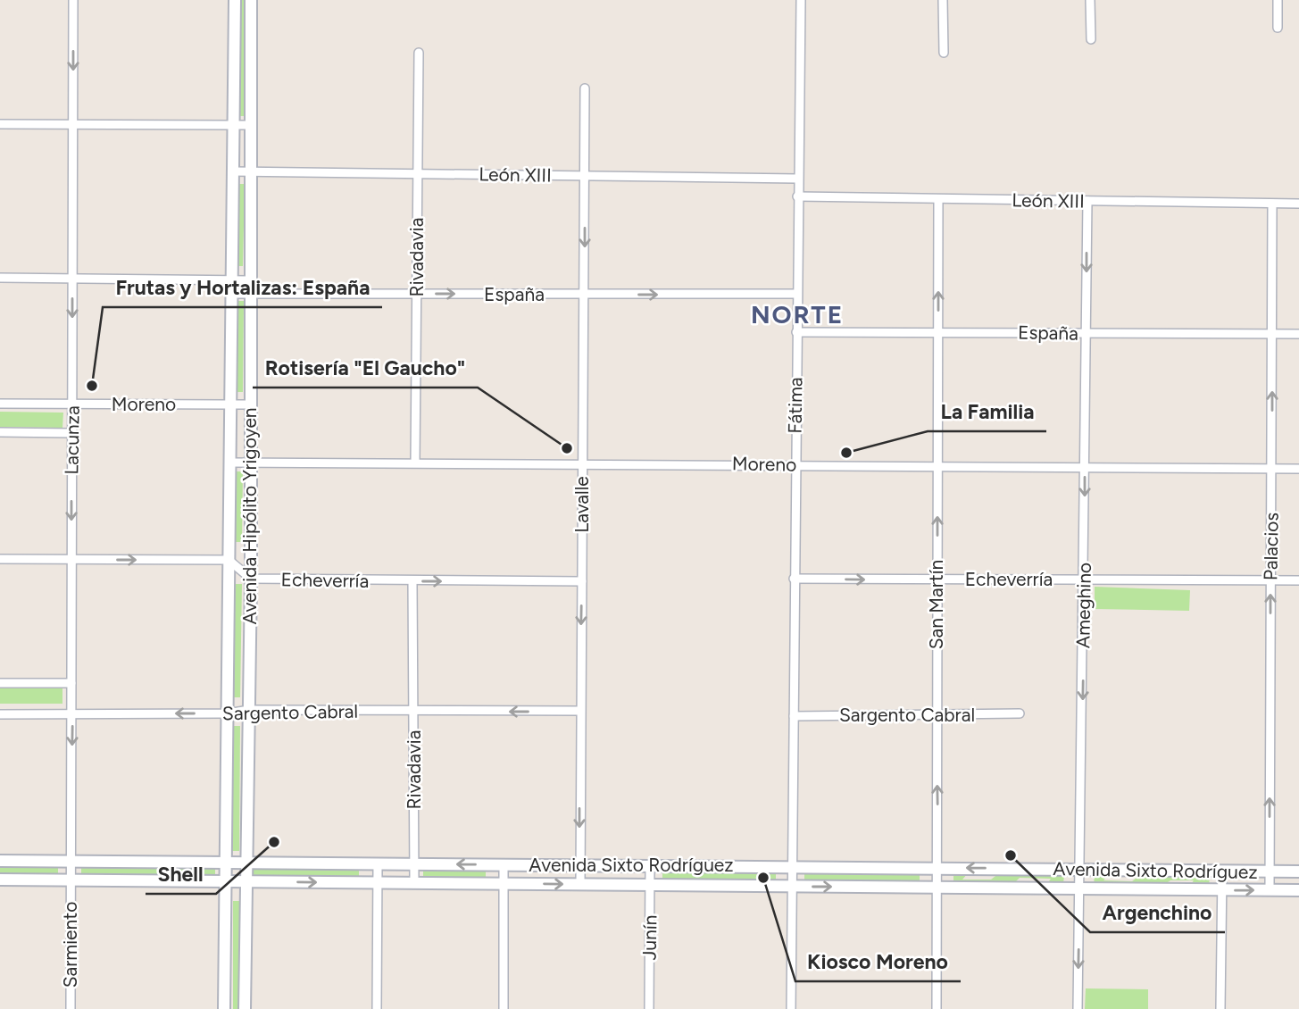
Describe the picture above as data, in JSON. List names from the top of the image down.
{
  "streets": {
    "main road": ["Avenida Hipólito Yrigoyen", "Avenida Sixto Rodríguez"],
    "street": [
      "León XIII",
      "Rivadavia",
      "España",
      "Moreno",
      "Fátima",
      "Lacunza",
      "Lavalle",
      "Palacios",
      "Echeverría",
      "San Martín",
      "Ameghino",
      "Sargento Cabral",
      "Junín",
      "Sarmiento"
    ]
  },
  "crossings": [
    ["León XIII", "Rivadavia"],
    ["León XIII", "Fátima"],
    ["León XIII", "Lavalle"],
    ["León XIII", "Avenida Hipólito Yrigoyen"],
    ["León XIII", "Palacios"],
    ["León XIII", "San Martín"],
    ["León XIII", "Ameghino"],
    ["Rivadavia", "España"],
    ["Rivadavia", "Moreno"],
    ["Rivadavia", "Echeverría"],
    ["Rivadavia", "Sargento Cabral"],
    ["Rivadavia", "Avenida Sixto Rodríguez"],
    ["España", "Fátima"],
    ["España", "Lacunza"],
    ["España", "Lavalle"],
    ["España", "Avenida Hipólito Yrigoyen"],
    ["España", "Palacios"],
    ["España", "San Martín"],
    ["España", "Ameghino"],
    ["Moreno", "Fátima"],
    ["Moreno", "Lacunza"],
    ["Moreno", "Lavalle"],
    ["Moreno", "Avenida Hipólito Yrigoyen"],
    ["Moreno", "Palacios"],
    ["Moreno", "San Martín"],
    ["Moreno", "Ameghino"],
    ["Fátima", "Echeverría"],
    ["Fátima", "Sargento Cabral"],
    ["Fátima", "Avenida Sixto Rodríguez"],
    ["Lacunza", "Sargento Cabral"],
    ["Lacunza", "Avenida Sixto Rodríguez"],
    ["Lacunza", "Sarmiento"],
    ["Lavalle", "Echeverría"],
    ["Lavalle", "Sargento Cabral"],
    ["Lavalle", "Avenida Sixto Rodríguez"],
    ["Avenida Hipólito Yrigoyen", "Echeverría"],
    ["Avenida Hipólito Yrigoyen", "Sargento Cabral"],
    ["Avenida Hipólito Yrigoyen", "Avenida Sixto Rodríguez"],
    ["Palacios", "Echeverría"],
    ["Palacios", "Avenida Sixto Rodríguez"],
    ["Echeverría", "San Martín"],
    ["Echeverría", "Ameghino"],
    ["San Martín", "Sargento Cabral"],
    ["San Martín", "Avenida Sixto Rodríguez"],
    ["Ameghino", "Avenida Sixto Rodríguez"],
    ["Avenida Sixto Rodríguez", "Junín"],
    ["Avenida Sixto Rodríguez", "Sarmiento"]
  ],
  "one_way": [
    "Lacunza",
    "Lavalle",
    "Palacios",
    "Echeverría",
    "San Martín",
    "Ameghino",
    "Sargento Cabral"
  ],
  "districts": ["NORTE"],
  "places": [
    "Frutas y Hortalizas: España",
    "Rotisería \"El Gaucho\"",
    "La Familia",
    "Shell",
    "Argenchino",
    "Kiosco Moreno"
  ]
}
